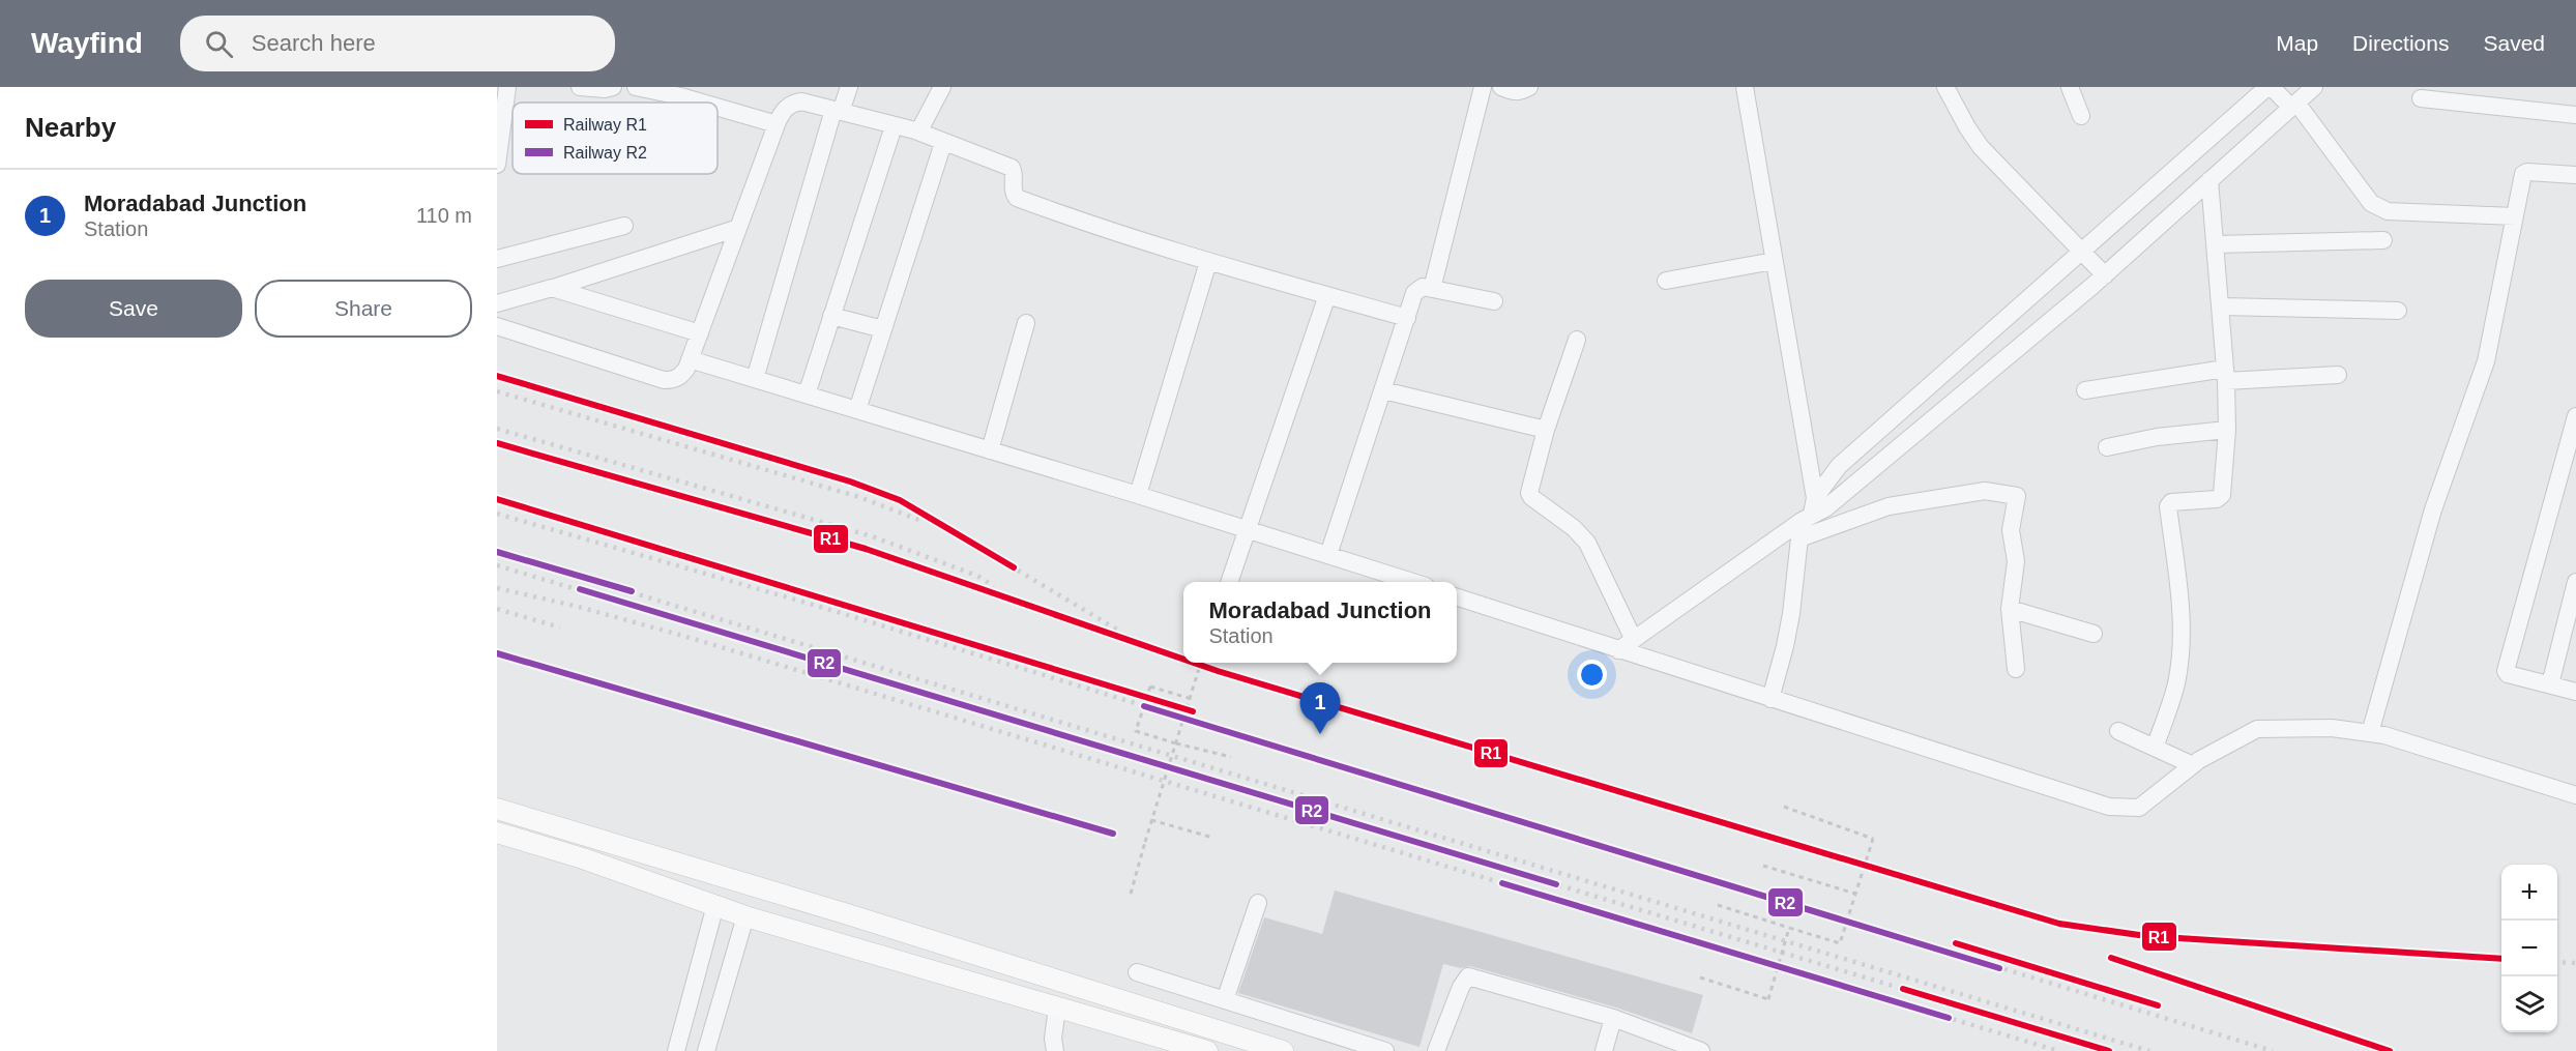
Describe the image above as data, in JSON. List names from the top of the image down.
{
  "lines": ["rail line R1", "rail line R2"],
  "legend": ["Railway R1", "Railway R2"],
  "page": {
    "header": "Wayfind",
    "search": "Search here",
    "nav": ["Map", "Directions", "Saved"],
    "heading": "Nearby",
    "list": [
      {
        "mark": "1",
        "name": "Moradabad Junction",
        "note": "Station",
        "value": "110 m"
      }
    ],
    "buttons": ["Save", "Share"],
    "popup": ["Moradabad Junction", "Station"],
    "pins": "1",
    "map_buttons": ["+", "−"]
  }
}
